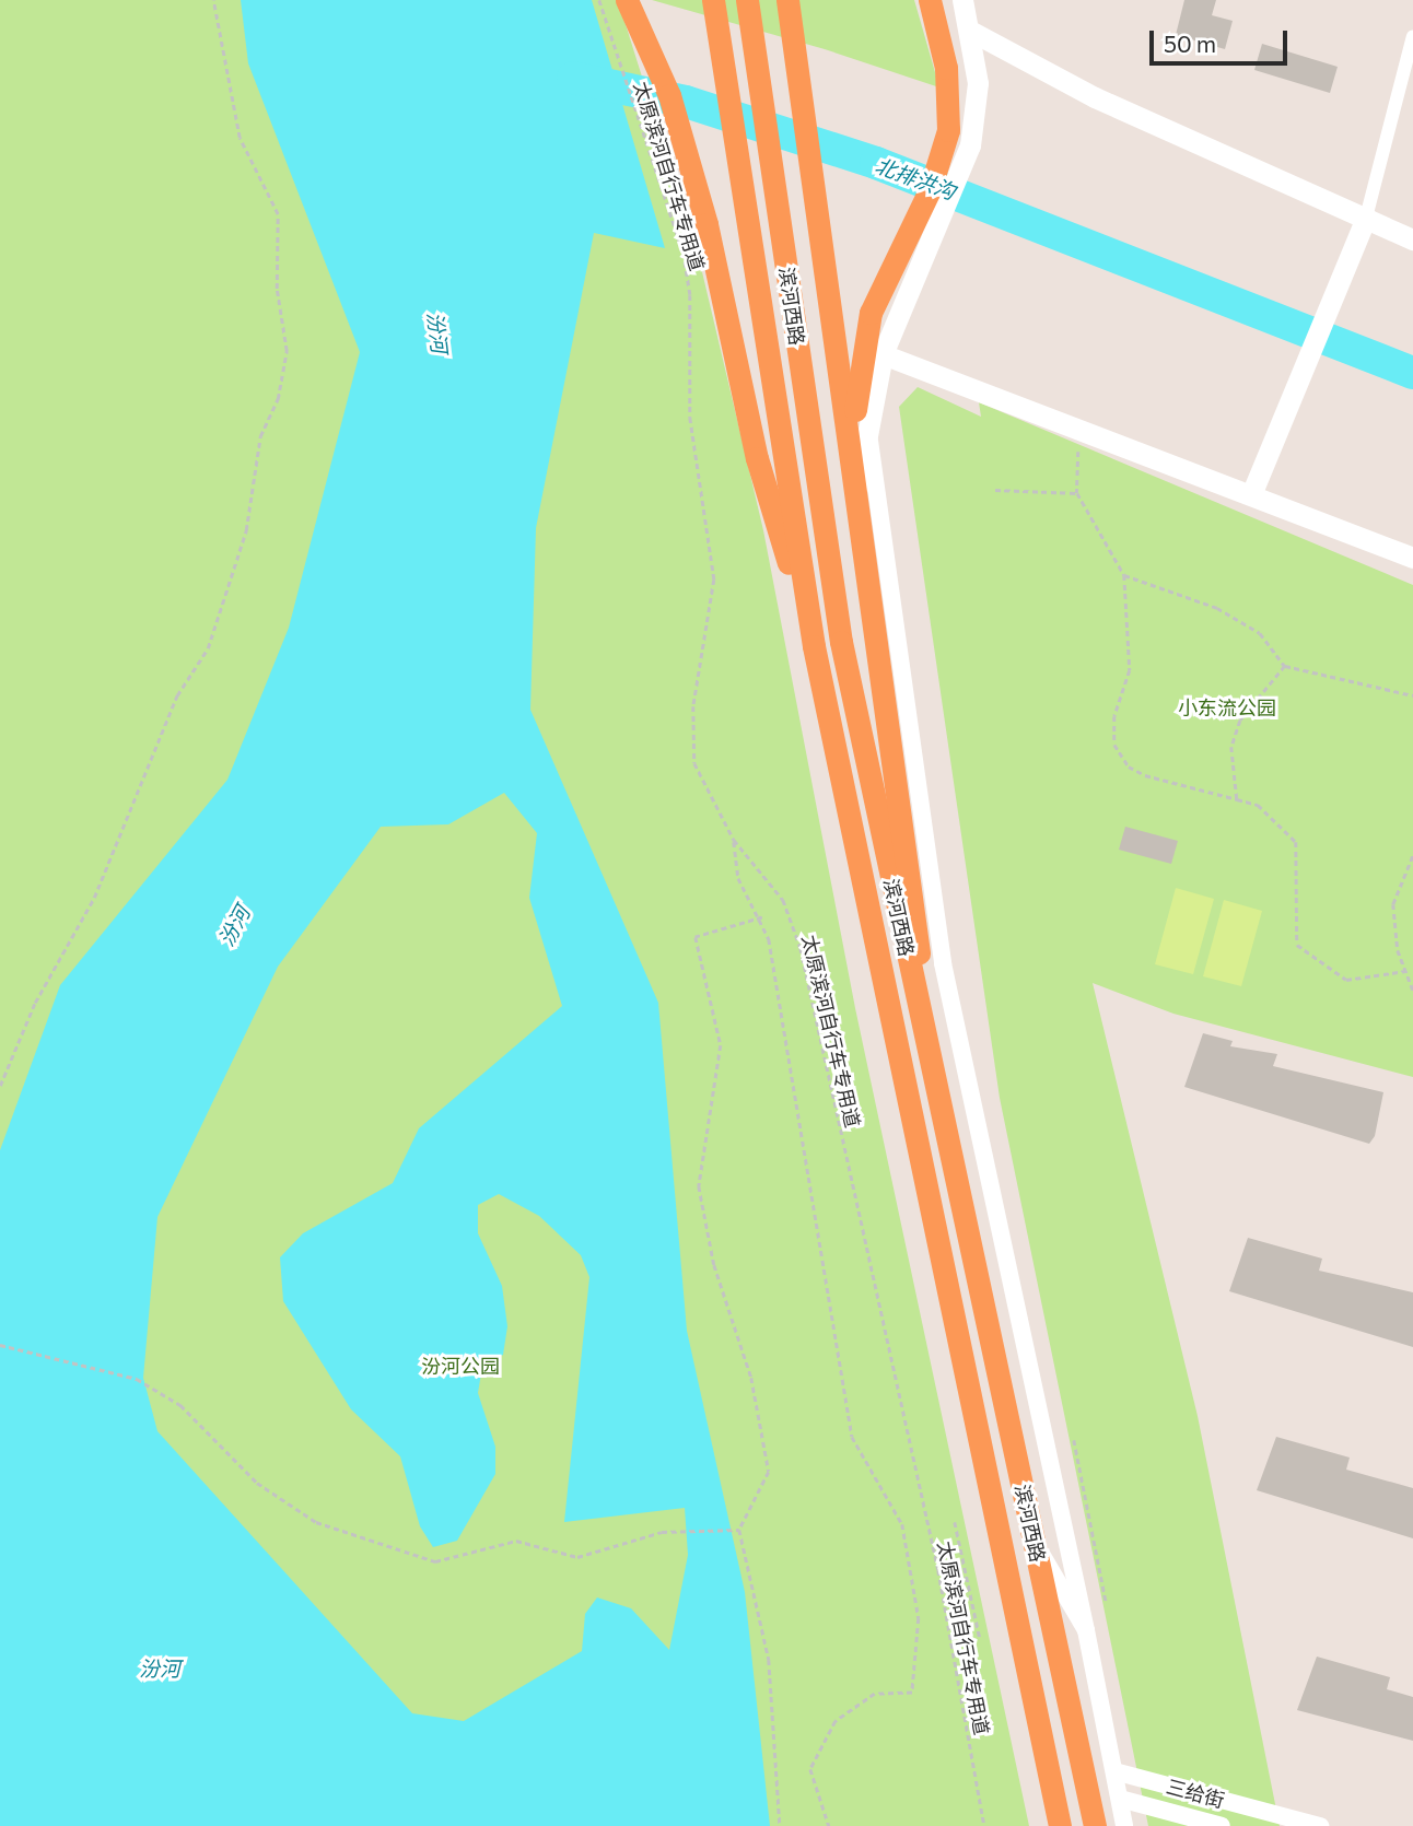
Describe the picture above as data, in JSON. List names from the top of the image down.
{
  "streets": {
    "highway": ["滨河西路"],
    "street": ["三给街"],
    "path": ["太原滨河自行车专用道"]
  },
  "water": ["北排洪沟", "汾河"],
  "parks": ["小东流公园", "汾河公园"],
  "scale_bar": "50 m"
}
